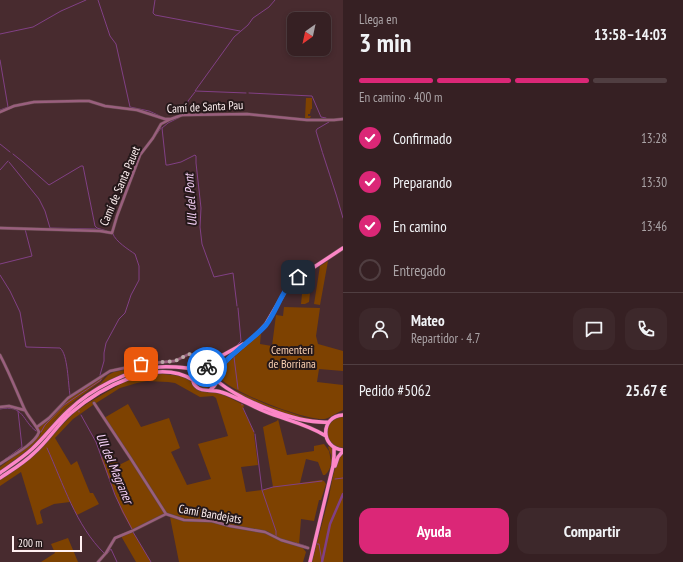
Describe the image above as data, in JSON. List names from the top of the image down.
{
  "streets": {
    "street": ["Camí de Santa Pau", "Camí de Santa Pauet", "Camí Bandejats"]
  },
  "crossings": [
    ["Camí de Santa Pau", "Camí de Santa Pauet"]
  ],
  "water": ["Ull del Pont", "Ull del Magraner"],
  "parks": ["Cementeri de Borriana"],
  "scale_bar": "200 m",
  "north": "bottom left",
  "page": {
    "heading": ["3 min", "Llega en", "13:58–14:03"],
    "panel": [
      "Mateo",
      "Repartidor · 4.7",
      "Pedido #5062",
      "25.67 €"
    ],
    "bar": "En camino · 400 m",
    "list": [
      ["Confirmado", "13:28"],
      ["Preparando", "13:30"],
      ["En camino", "13:46"],
      "Entregado"
    ],
    "buttons": ["Ayuda", "Compartir"],
    "scale": "200 m"
  }
}
